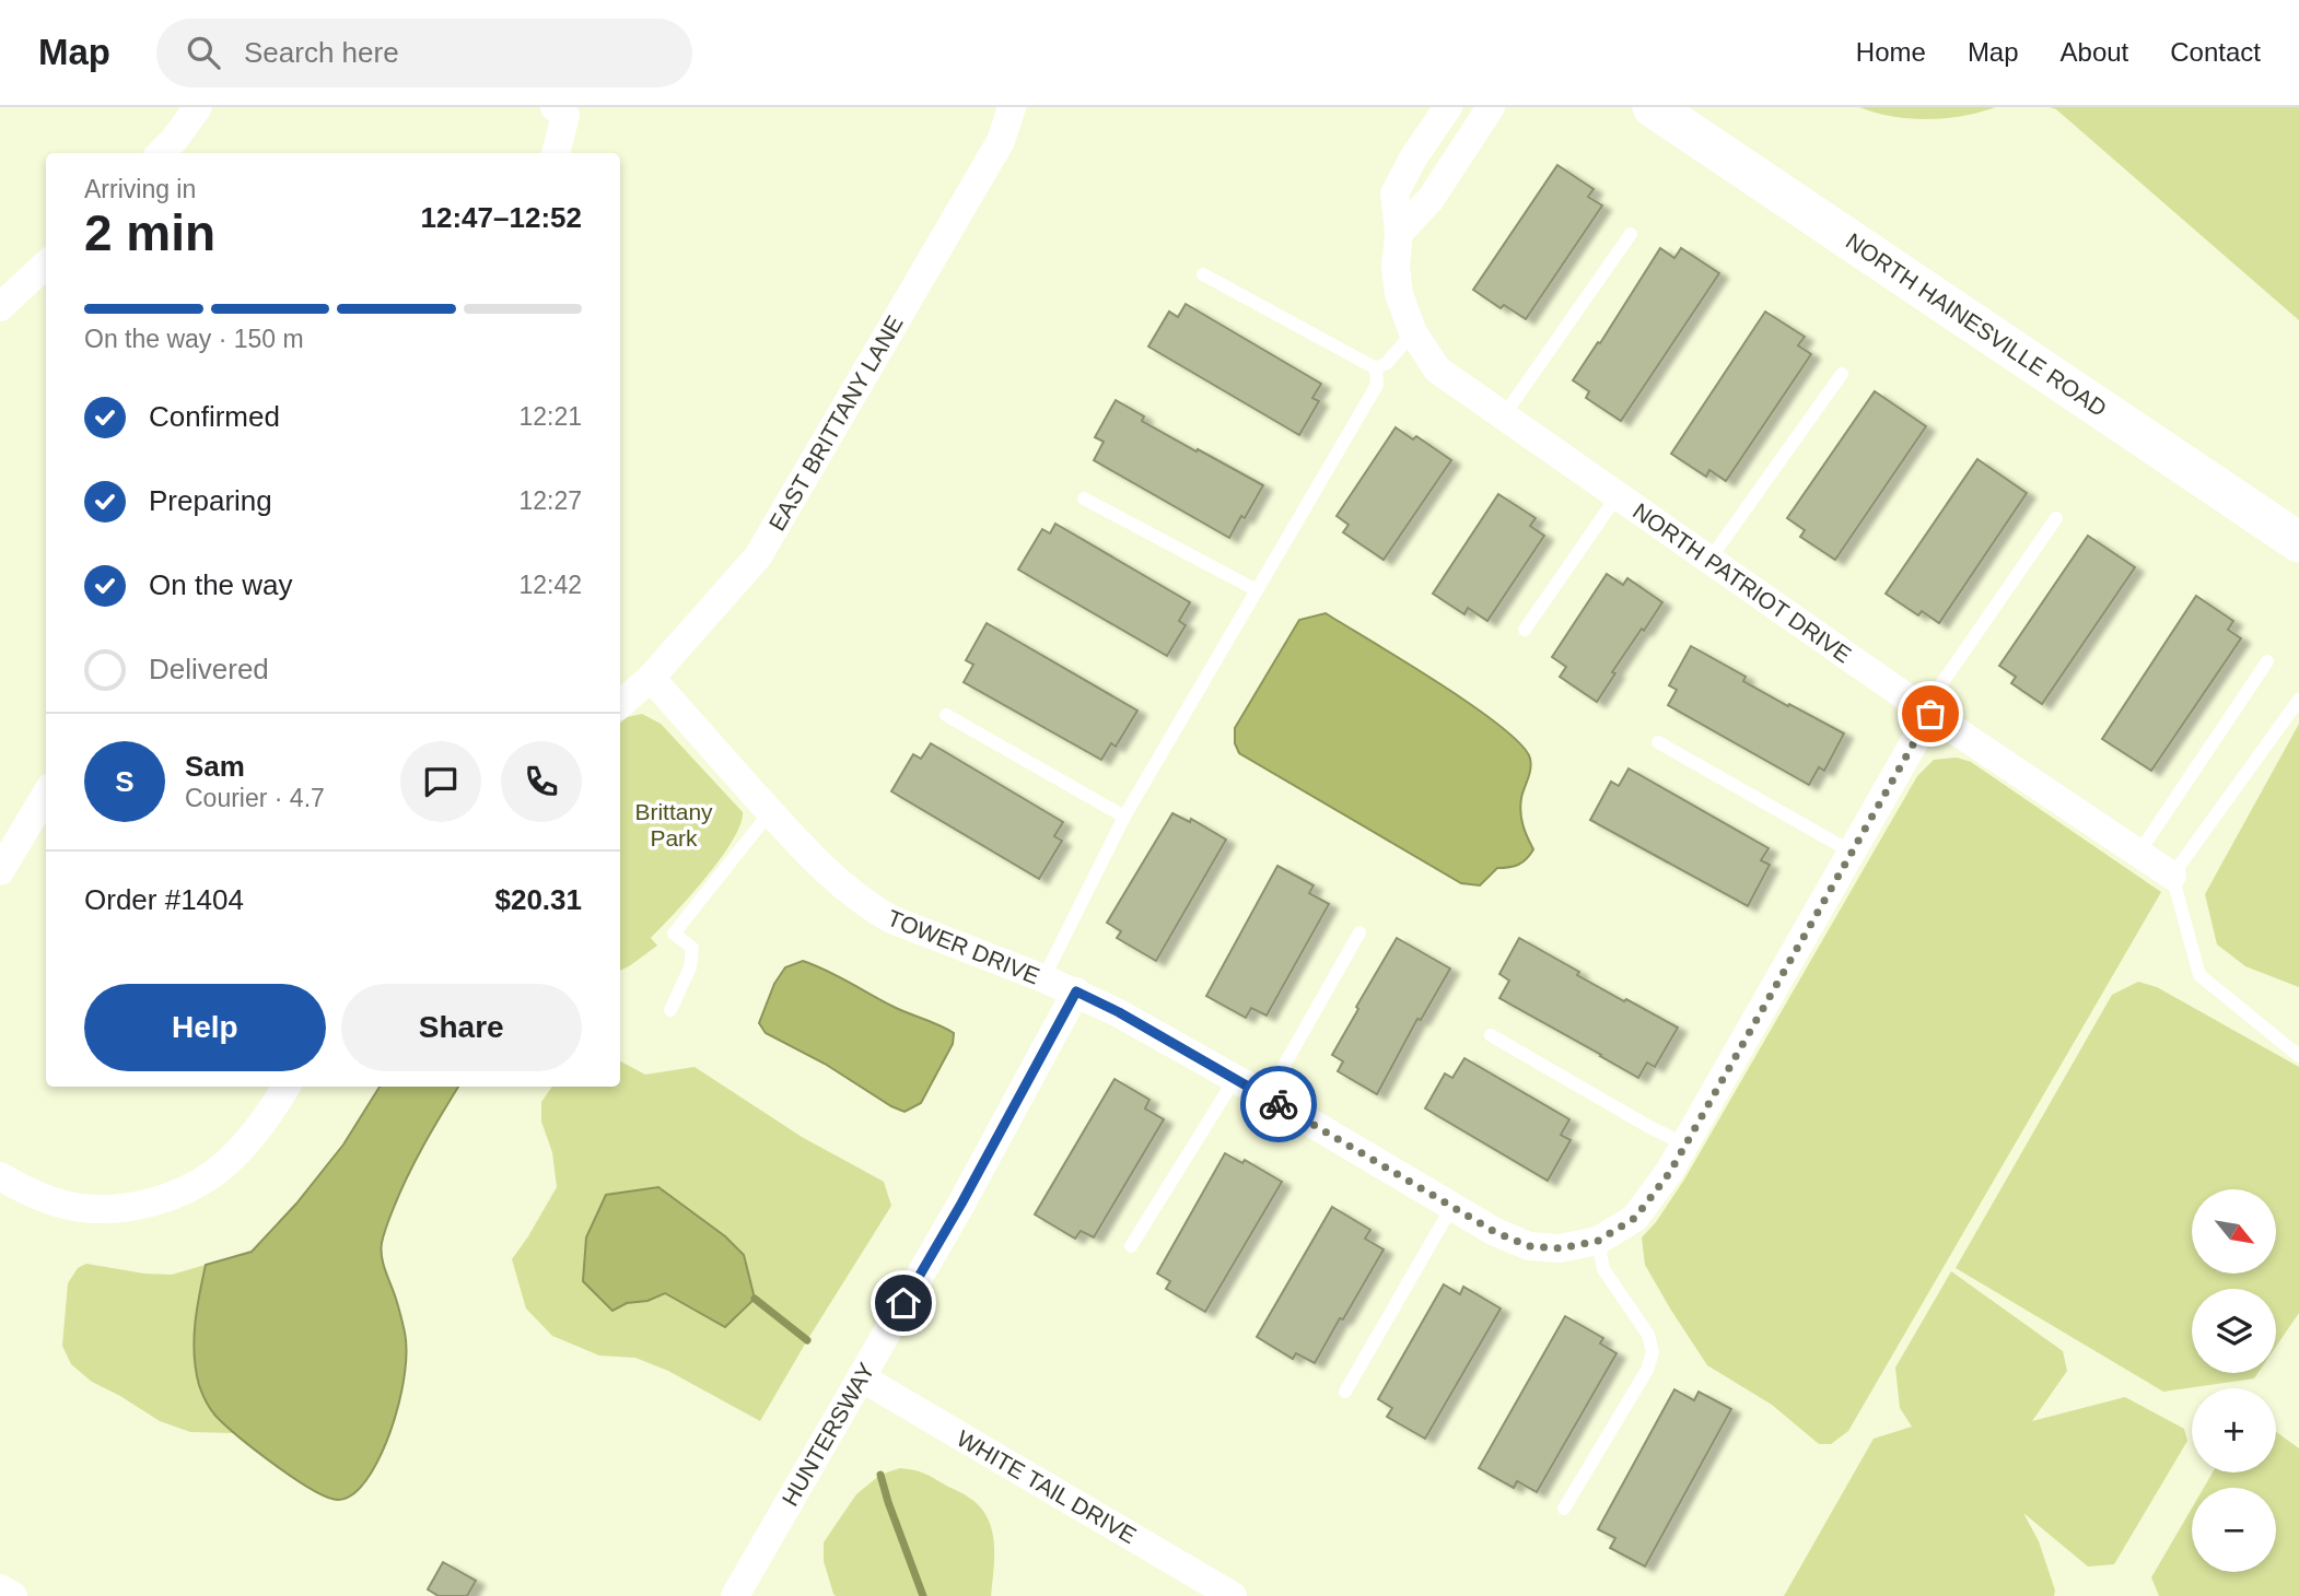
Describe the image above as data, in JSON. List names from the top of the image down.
{
  "streets": {
    "main road": ["NORTH HAINESVILLE ROAD"],
    "street": [
      "EAST BRITTANY LANE",
      "NORTH PATRIOT DRIVE",
      "TOWER DRIVE",
      "HUNTERSWAY",
      "WHITE TAIL DRIVE"
    ]
  },
  "crossings": [
    ["EAST BRITTANY LANE", "TOWER DRIVE"],
    ["NORTH PATRIOT DRIVE", "TOWER DRIVE"],
    ["TOWER DRIVE", "HUNTERSWAY"],
    ["HUNTERSWAY", "WHITE TAIL DRIVE"]
  ],
  "parks": ["Brittany Park"],
  "north": "bottom right",
  "page": {
    "header": "Map",
    "search": "Search here",
    "nav": [
      "Home",
      "Map",
      "About",
      "Contact"
    ],
    "heading": ["2 min", "Arriving in", "12:47–12:52"],
    "panel": [
      "Sam",
      "Courier · 4.7",
      "Order #1404",
      "$20.31"
    ],
    "bar": "On the way · 150 m",
    "list": [
      ["Confirmed", "12:21"],
      ["Preparing", "12:27"],
      ["On the way", "12:42"],
      "Delivered"
    ],
    "round": "S",
    "buttons": ["Help", "Share"],
    "map_buttons": ["+", "−"]
  }
}
